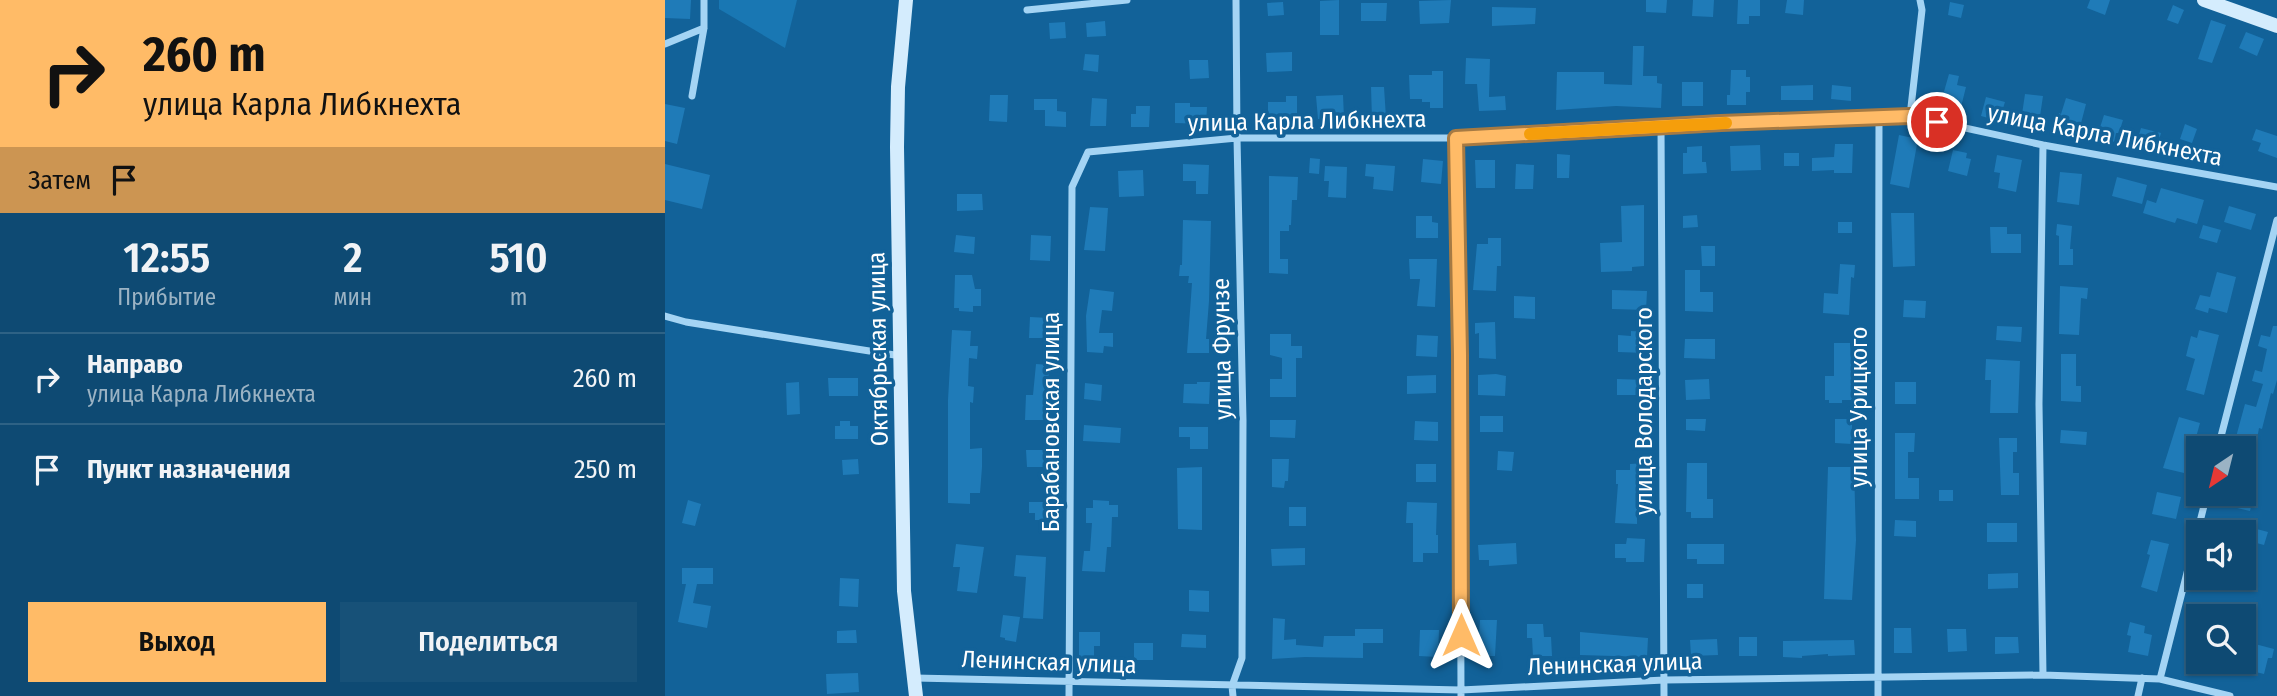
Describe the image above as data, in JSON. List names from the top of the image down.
{
  "streets": {
    "main road": ["Октябрьская улица"],
    "street": [
      "улица Карла Либкнехта",
      "улица Фрунзе",
      "улица Урицкого",
      "улица Володарского",
      "Барабановская улица",
      "Ленинская улица"
    ]
  },
  "crossings": [
    ["улица Карла Либкнехта", "улица Фрунзе"],
    ["улица Карла Либкнехта", "улица Урицкого"],
    ["улица Карла Либкнехта", "улица Володарского"],
    ["улица Карла Либкнехта", "Барабановская улица"],
    ["Октябрьская улица", "Ленинская улица"],
    ["улица Фрунзе", "Ленинская улица"],
    ["улица Урицкого", "Ленинская улица"],
    ["улица Володарского", "Ленинская улица"],
    ["Барабановская улица", "Ленинская улица"]
  ],
  "north": "bottom left",
  "page": {
    "turn": ["260 m", "улица Карла Либкнехта"],
    "then": "Затем",
    "eta": [
      "12:55",
      "Прибытие",
      "2",
      "мин",
      "510",
      "m"
    ],
    "list": [
      {
        "name": "Направо",
        "note": "улица Карла Либкнехта",
        "value": "260 m"
      },
      {
        "name": "Пункт назначения",
        "value": "250 m"
      }
    ],
    "buttons": ["Выход", "Поделиться"]
  }
}
